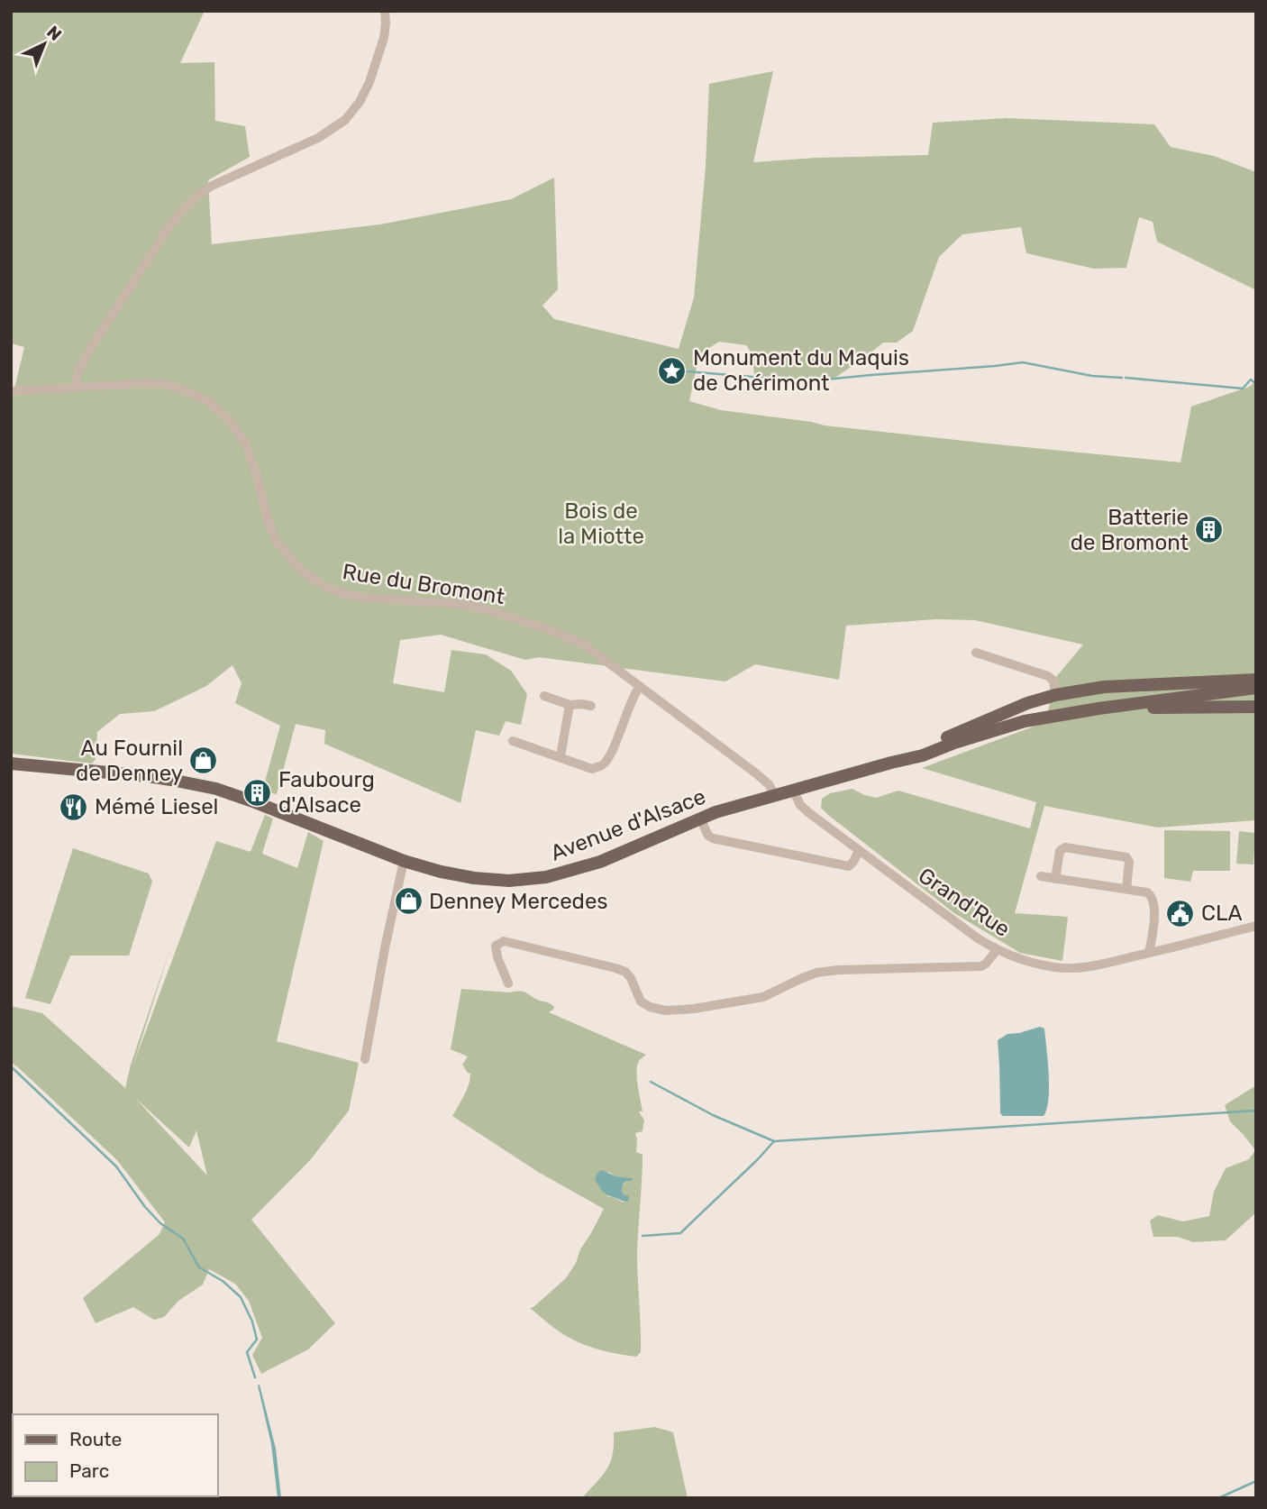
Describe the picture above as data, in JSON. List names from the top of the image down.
{
  "streets": {
    "main road": ["Avenue d'Alsace"],
    "street": ["Rue du Bromont", "Grand'Rue"]
  },
  "crossings": [
    ["Rue du Bromont", "Avenue d'Alsace"],
    ["Avenue d'Alsace", "Grand'Rue"]
  ],
  "parks": ["Bois de la Miotte"],
  "places": {
    "place": ["Monument du Maquis de Chérimont"],
    "building": ["Batterie de Bromont", "Faubourg d'Alsace"],
    "shop": ["Au Fournil de Denney", "Denney Mercedes"],
    "restaurant": ["Mémé Liesel"],
    "public building": ["CLA"]
  },
  "legend": ["Route", "Parc"],
  "north": "top right"
}
